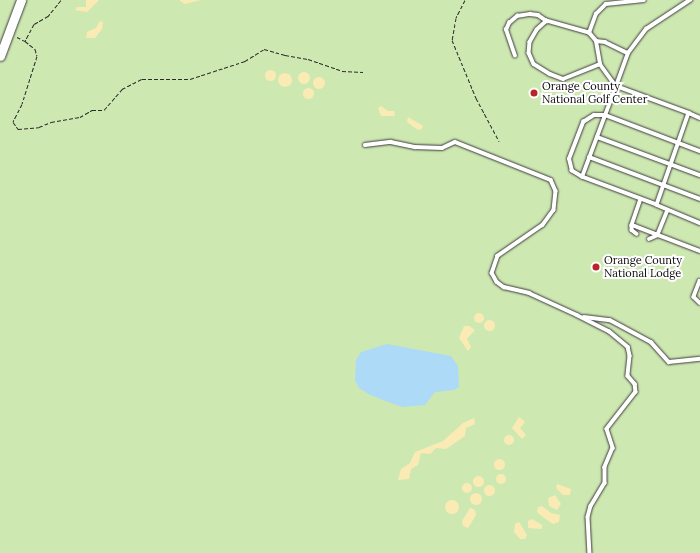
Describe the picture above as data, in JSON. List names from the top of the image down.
{
  "places": ["Orange County National Golf Center", "Orange County National Lodge"]
}
